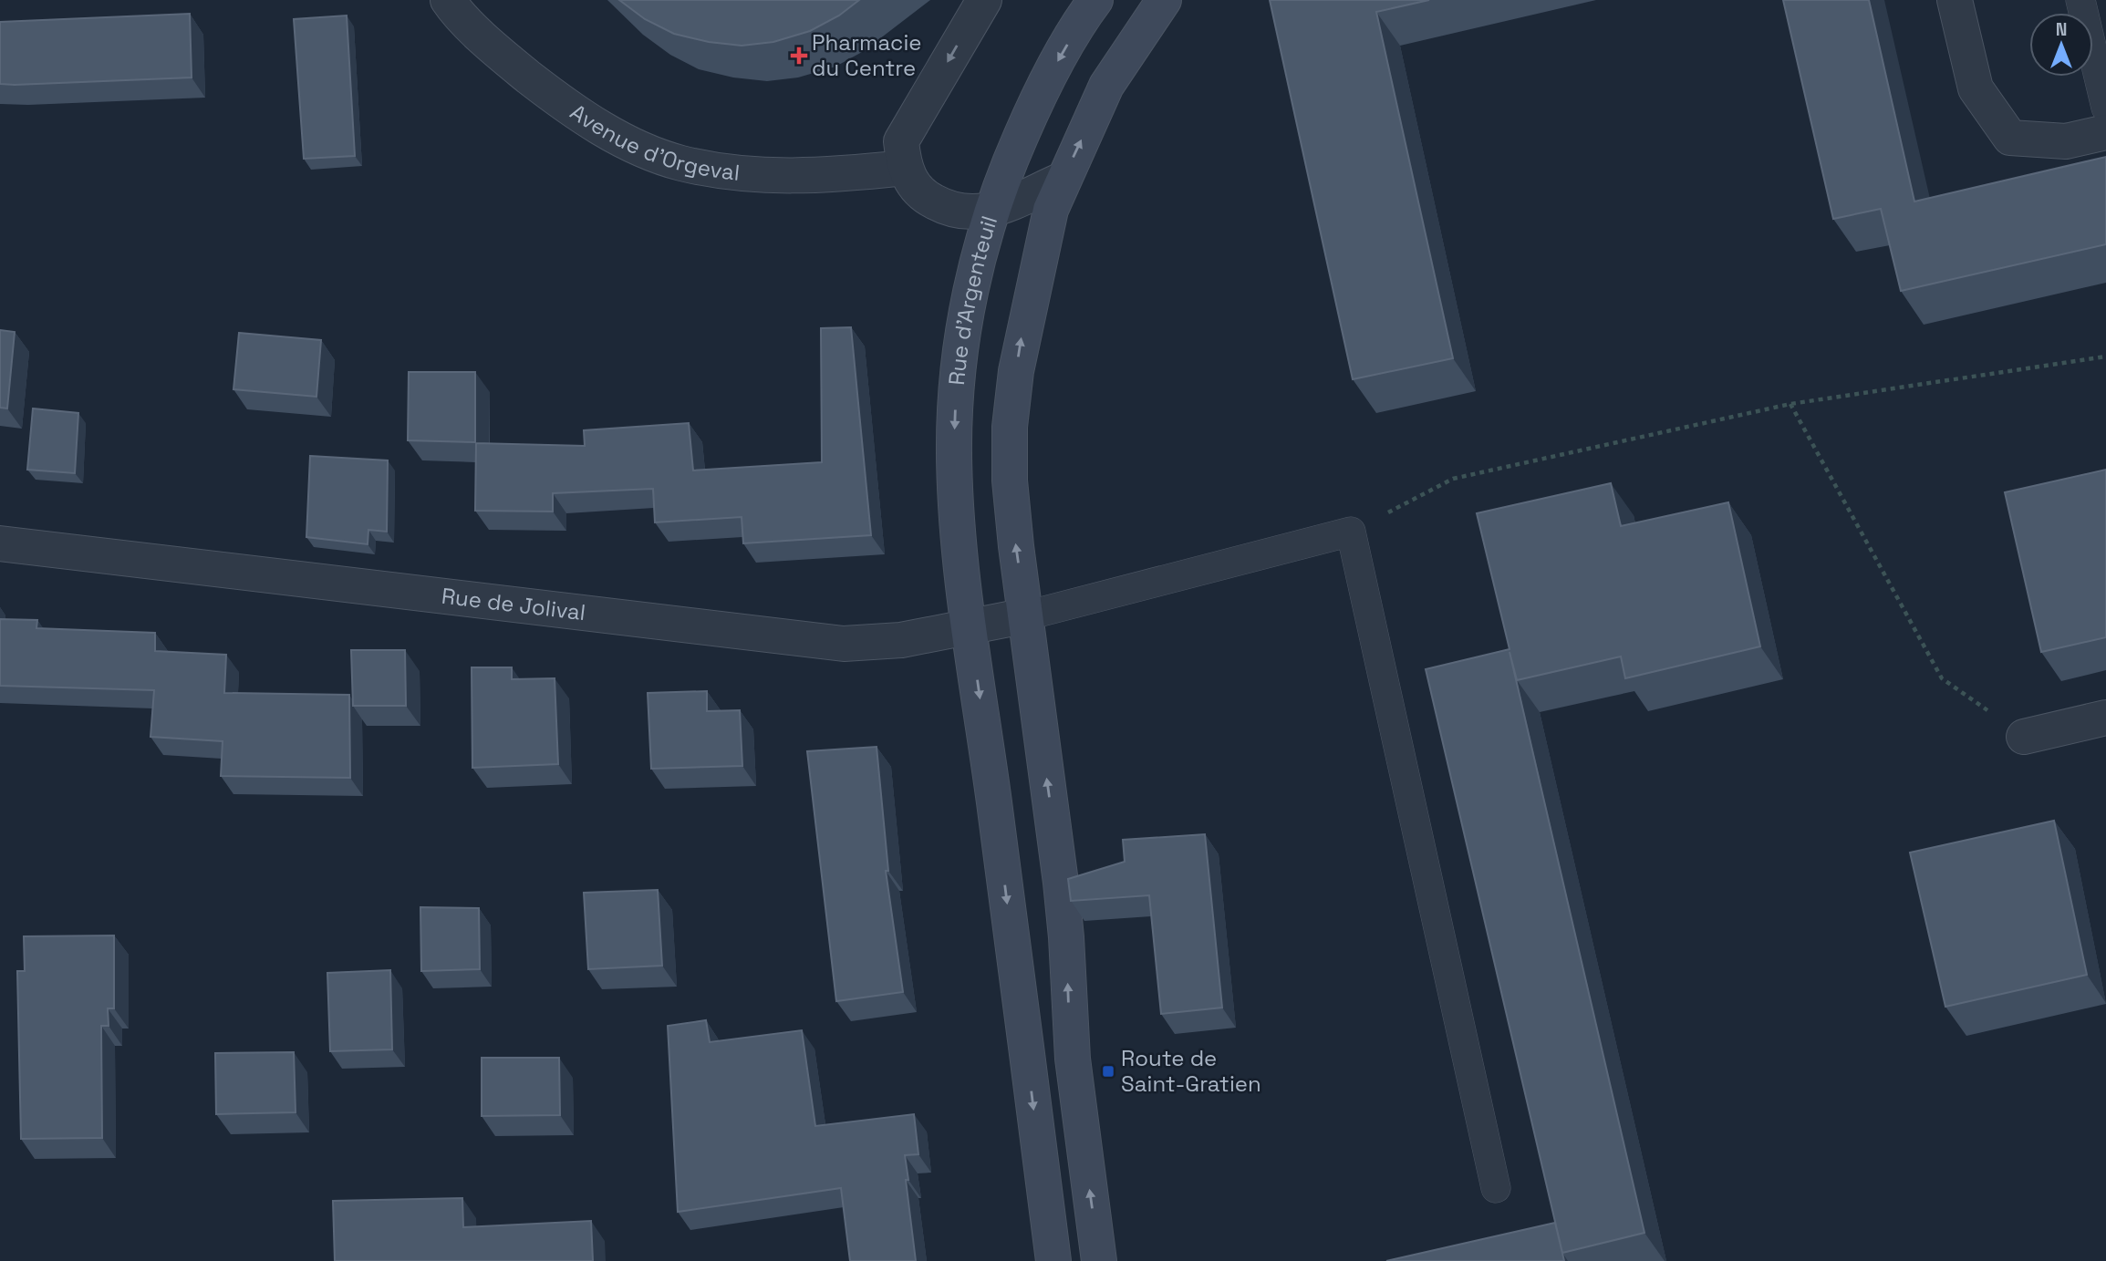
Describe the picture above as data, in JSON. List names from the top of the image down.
{
  "streets": {
    "main road": ["Rue d'Argenteuil"],
    "street": ["Avenue d'Orgeval", "Rue de Jolival"]
  },
  "crossings": [
    ["Rue d'Argenteuil", "Rue de Jolival"]
  ],
  "places": {
    "health": ["Pharmacie du Centre"],
    "transit": ["Route de Saint-Gratien"]
  },
  "north": "top"
}
